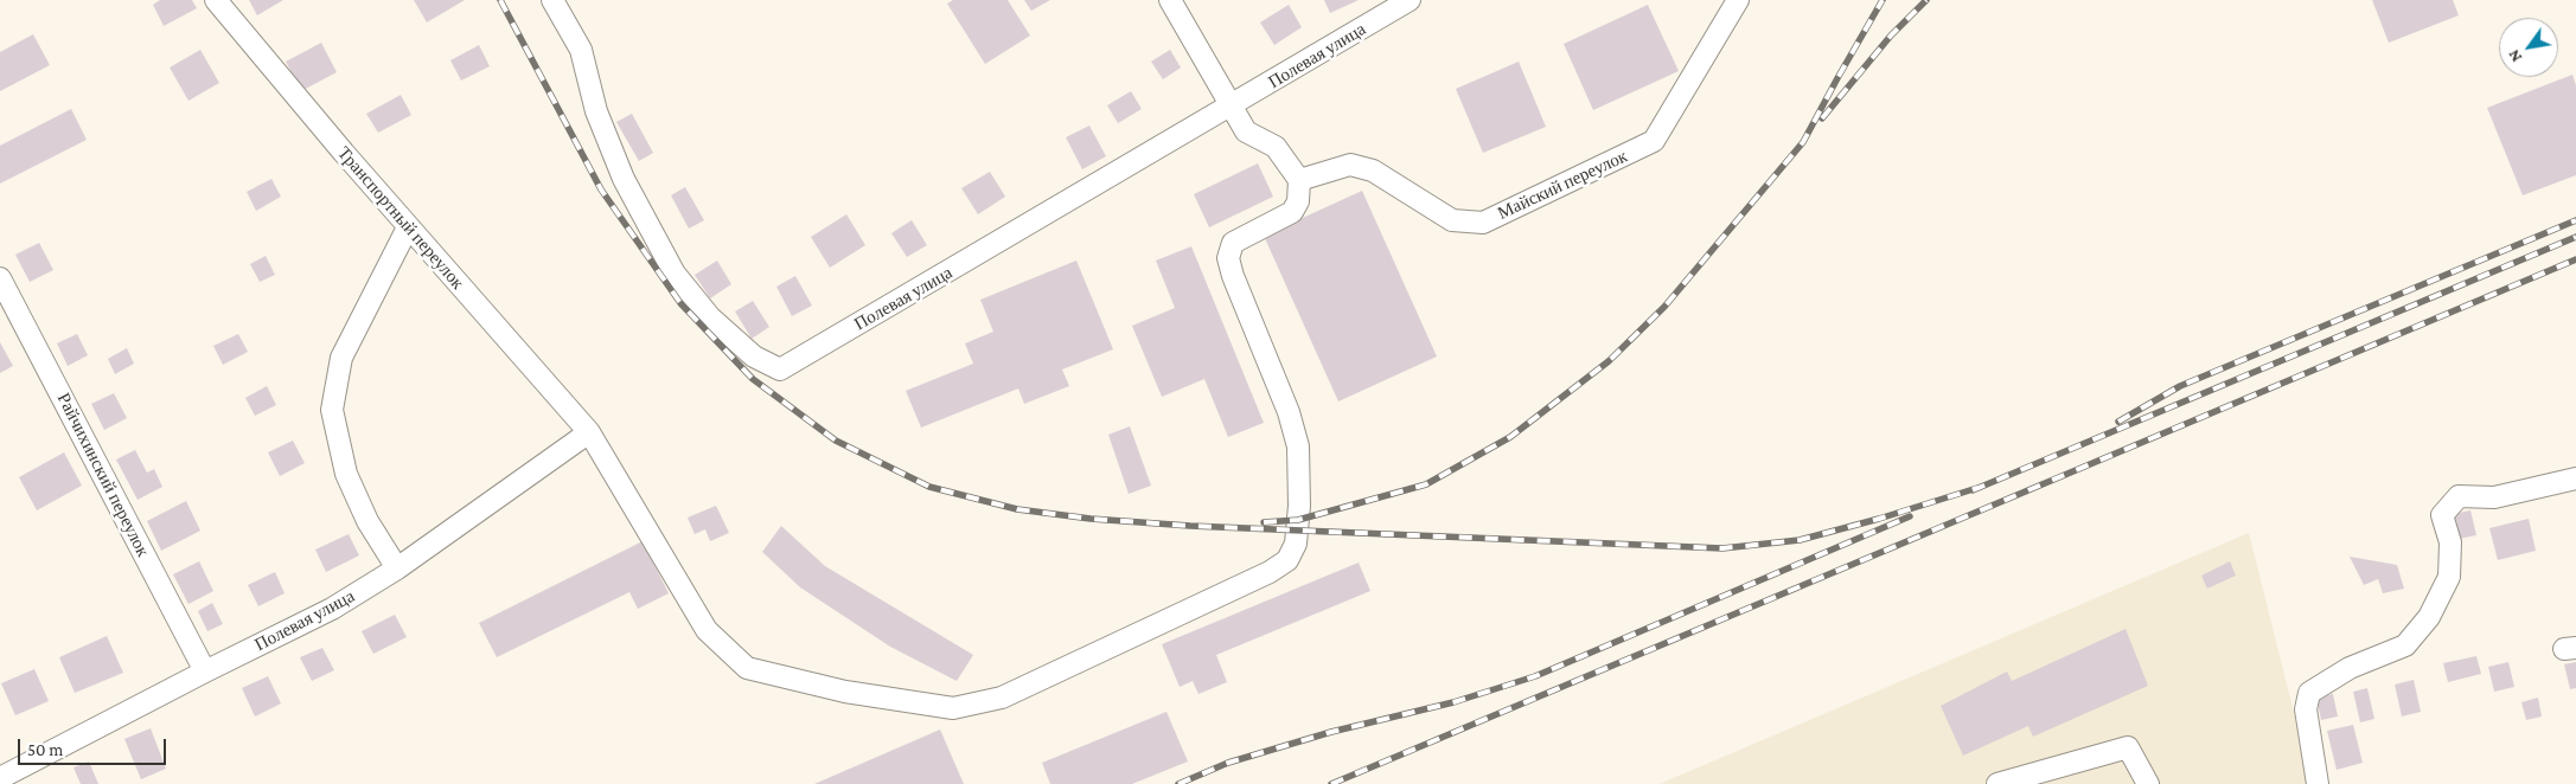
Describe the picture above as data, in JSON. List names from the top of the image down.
{
  "streets": {
    "street": [
      "Полевая улица",
      "Майский переулок",
      "Транспортный переулок",
      "Райчихинский переулок"
    ]
  },
  "crossings": [
    ["Полевая улица", "Транспортный переулок"],
    ["Полевая улица", "Райчихинский переулок"],
    ["Майский переулок", "Транспортный переулок"]
  ],
  "scale_bar": "50 m",
  "north": "bottom left"
}
